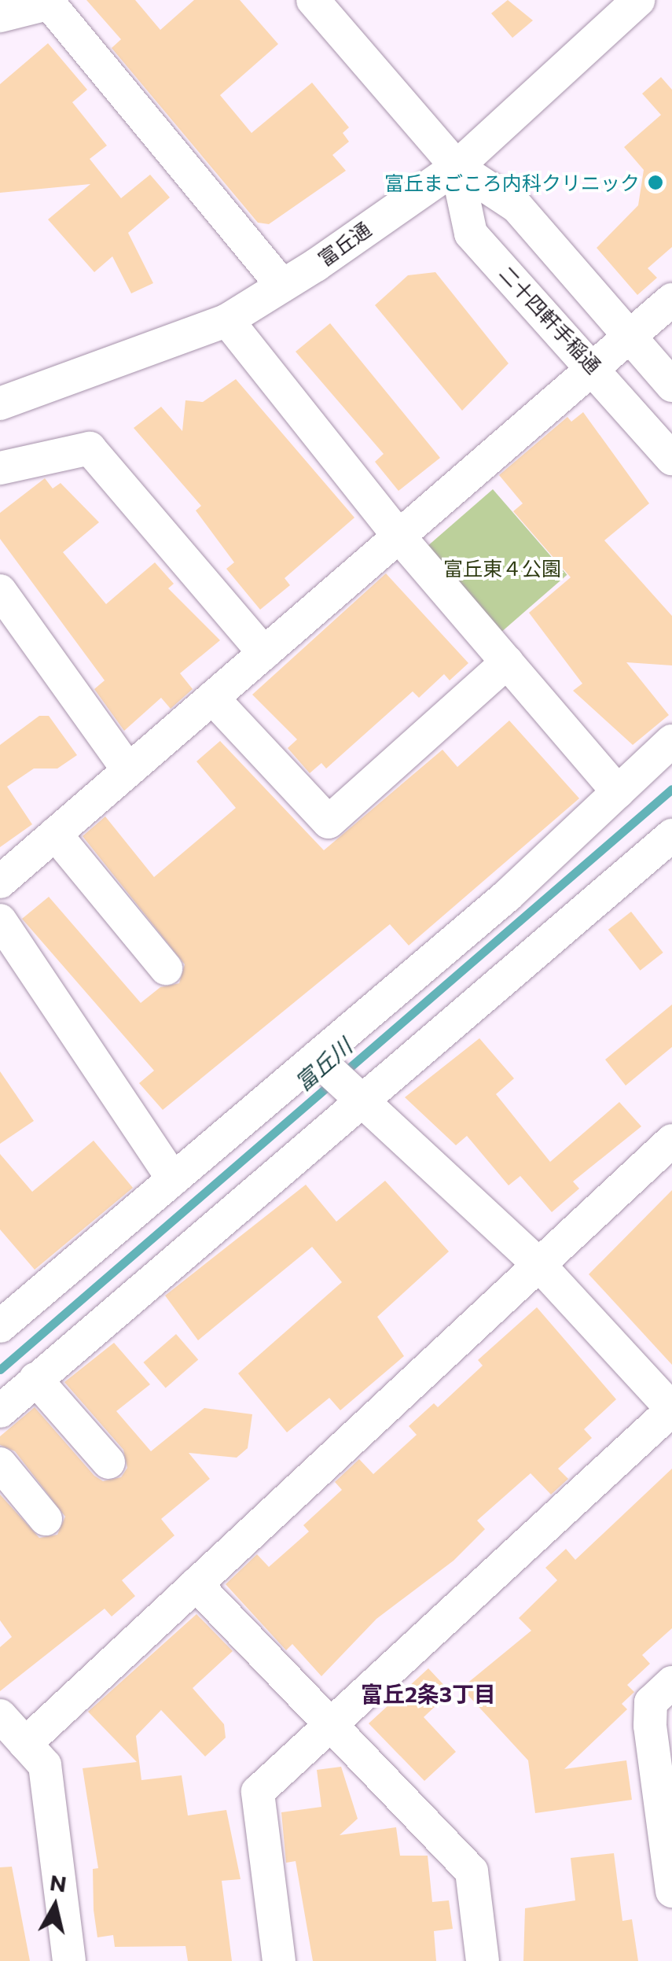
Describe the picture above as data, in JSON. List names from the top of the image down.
{
  "streets": {
    "street": ["富丘通", "二十四軒手稲通"]
  },
  "crossings": [
    ["富丘通", "二十四軒手稲通"]
  ],
  "districts": ["富丘2条3丁目"],
  "water": ["富丘川"],
  "parks": ["富丘東４公園"],
  "places": ["富丘まごころ内科クリニック"],
  "north": "top"
}
